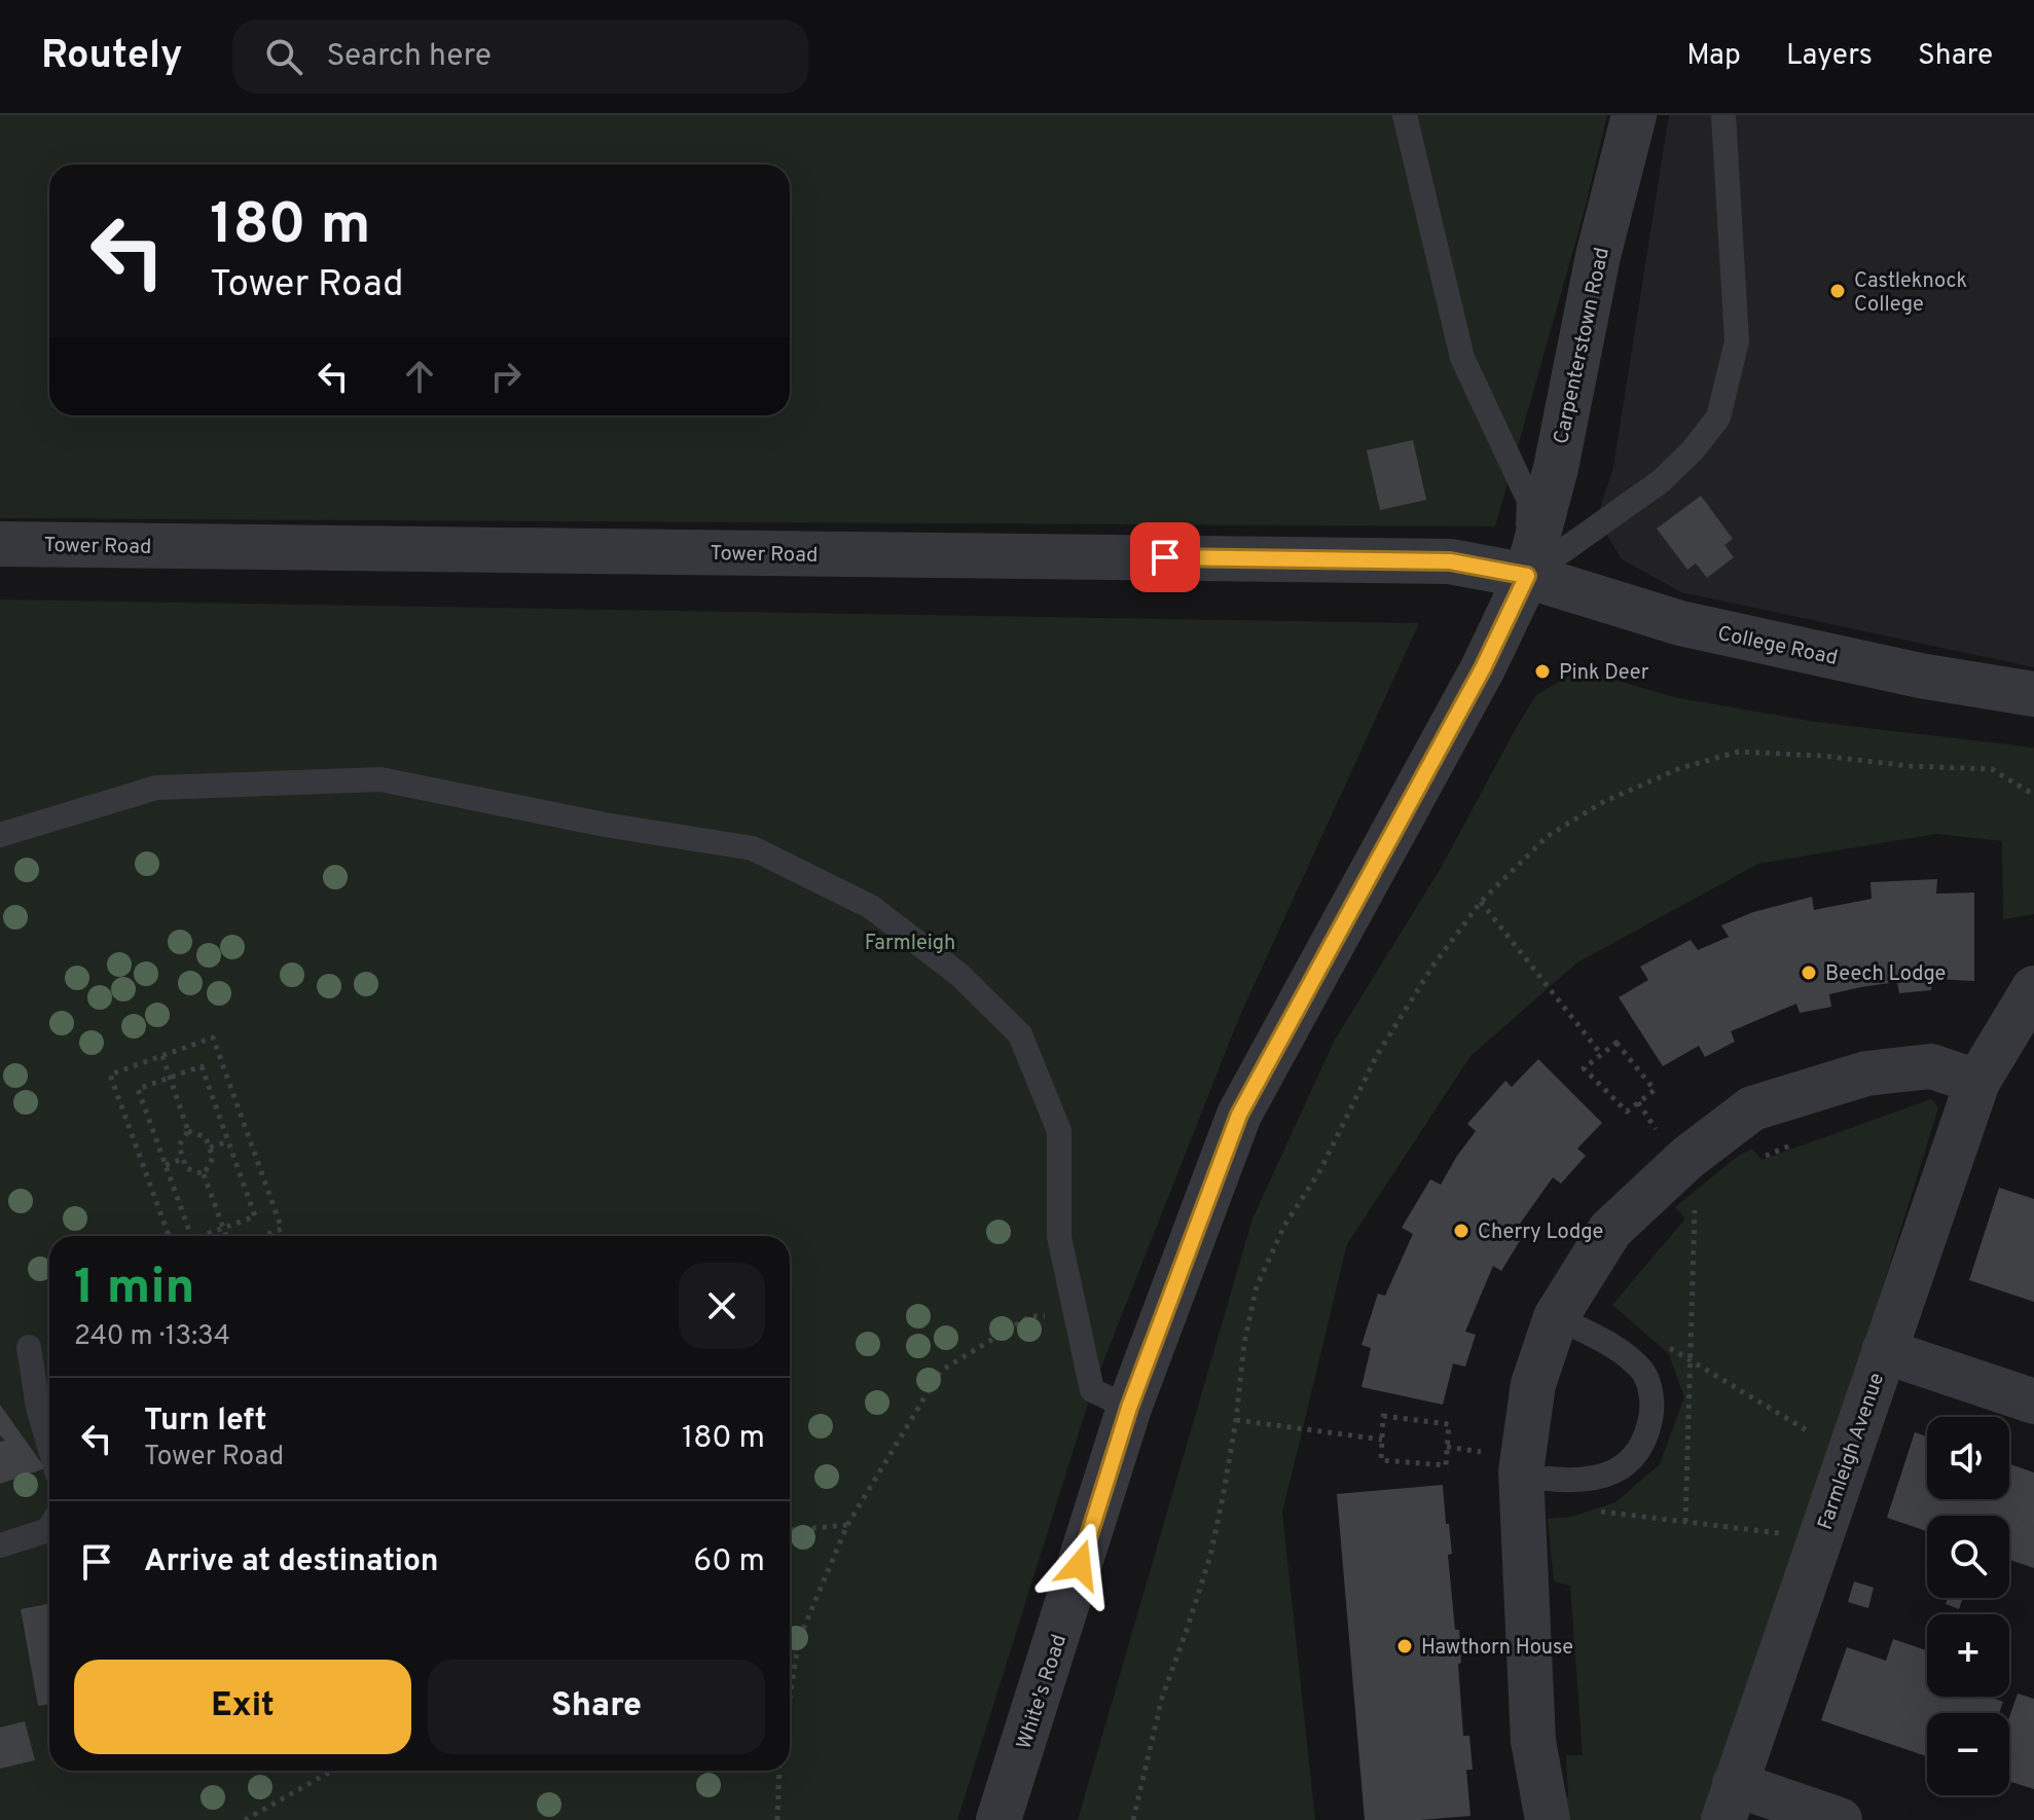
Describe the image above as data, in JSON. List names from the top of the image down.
{
  "streets": {
    "street": [
      "Carpenterstown Road",
      "Tower Road",
      "College Road",
      "Farmleigh Avenue",
      "White's Road"
    ]
  },
  "crossings": [
    ["Carpenterstown Road", "Tower Road"],
    ["Carpenterstown Road", "College Road"],
    ["Carpenterstown Road", "White's Road"],
    ["Tower Road", "College Road"],
    ["Tower Road", "White's Road"],
    ["College Road", "White's Road"]
  ],
  "parks": ["Farmleigh"],
  "places": [
    "Castleknock College",
    "Pink Deer",
    "Beech Lodge",
    "Cherry Lodge",
    "Hawthorn House"
  ],
  "page": {
    "header": "Routely",
    "search": "Search here",
    "nav": ["Map", "Layers", "Share"],
    "turn": ["180 m", "Tower Road"],
    "heading": ["1 min", "240 m · 13:34"],
    "list": [
      {
        "name": "Turn left",
        "note": "Tower Road",
        "value": "180 m"
      },
      {
        "name": "Arrive at destination",
        "value": "60 m"
      }
    ],
    "map_buttons": ["+", "−"],
    "buttons": ["Exit", "Share"]
  }
}
